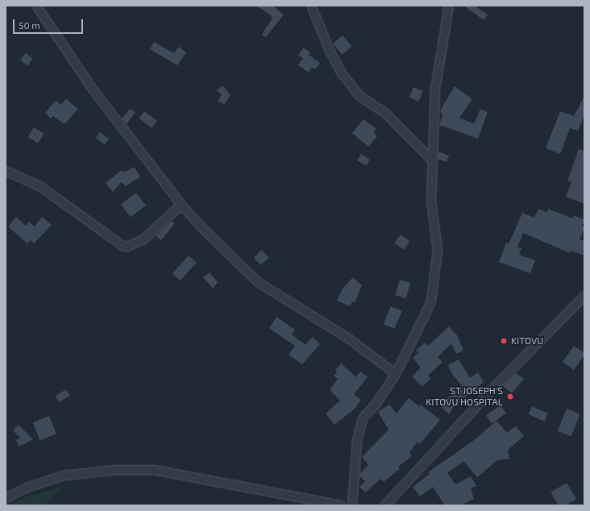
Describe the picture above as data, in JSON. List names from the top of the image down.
{
  "places": ["KITOVU", "ST JOSEPH'S KITOVU HOSPITAL"],
  "scale_bar": "50 m"
}
